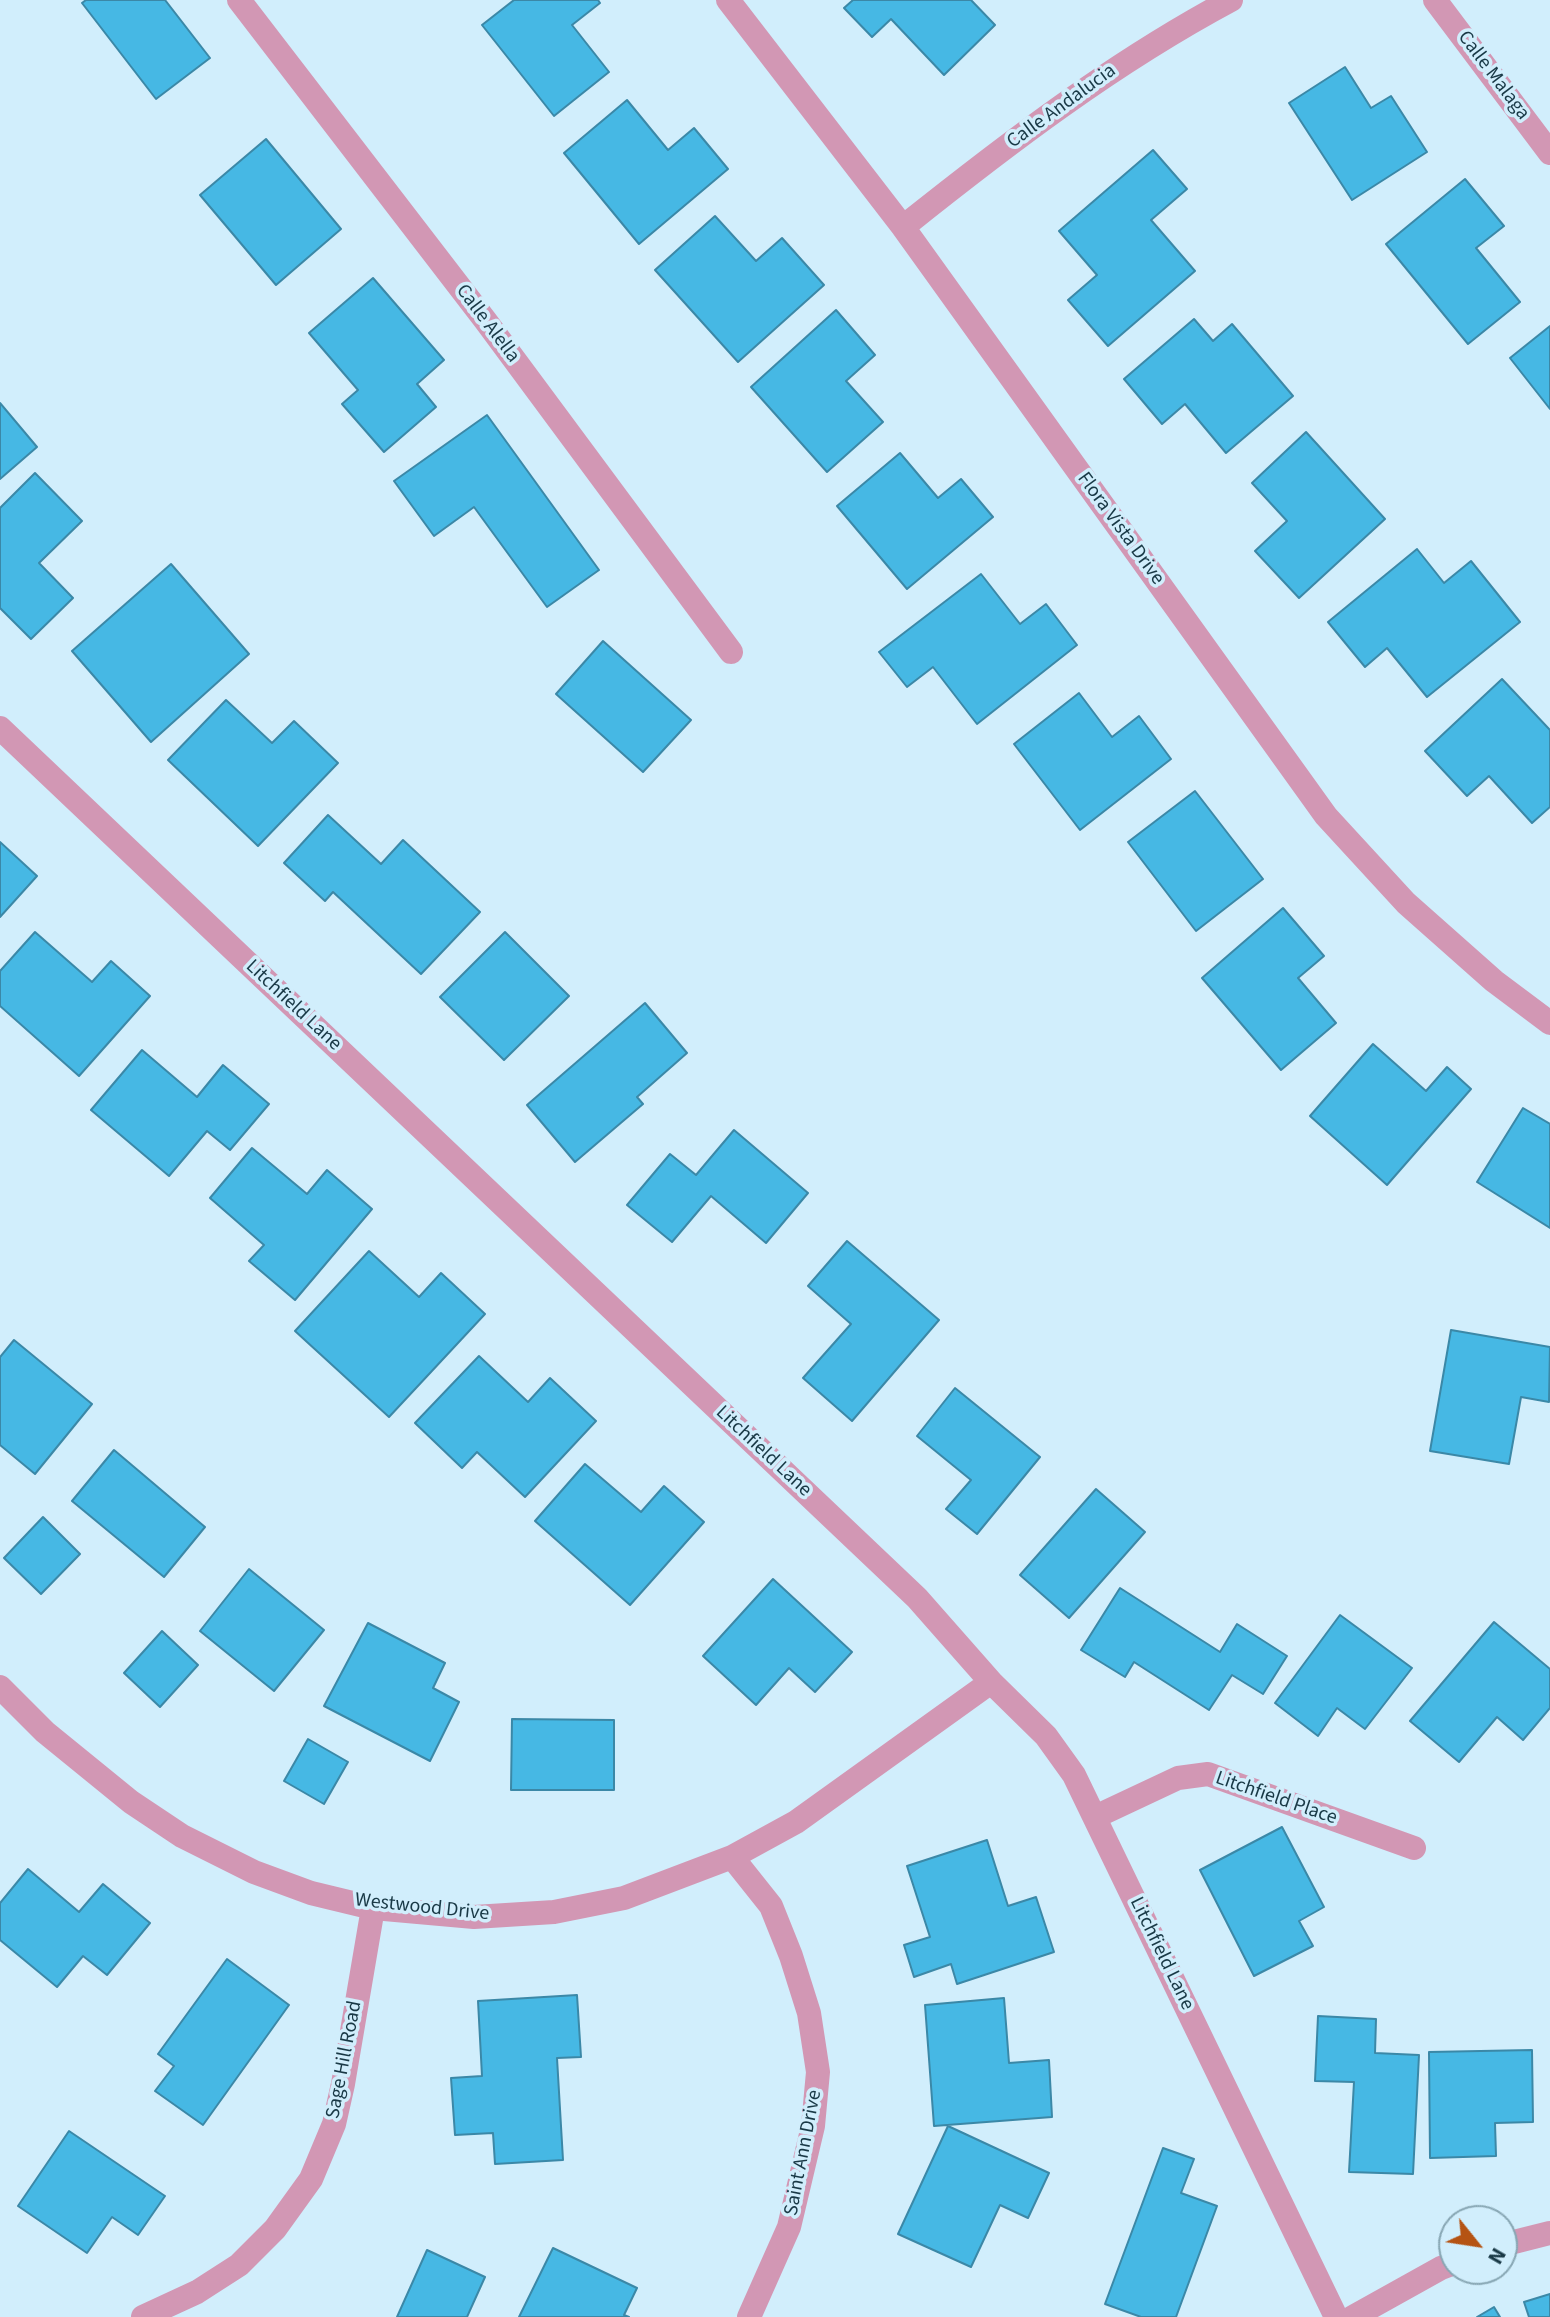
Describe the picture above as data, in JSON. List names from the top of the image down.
{
  "streets": {
    "street": [
      "Calle Malaga",
      "Calle Andalucia",
      "Calle Alella",
      "Flora Vista Drive",
      "Litchfield Lane",
      "Litchfield Place",
      "Westwood Drive",
      "Sage Hill Road",
      "Saint Ann Drive"
    ]
  },
  "crossings": [
    ["Calle Andalucia", "Flora Vista Drive"],
    ["Litchfield Lane", "Litchfield Place"],
    ["Litchfield Lane", "Westwood Drive"],
    ["Westwood Drive", "Sage Hill Road"],
    ["Westwood Drive", "Saint Ann Drive"]
  ],
  "north": "bottom right"
}
